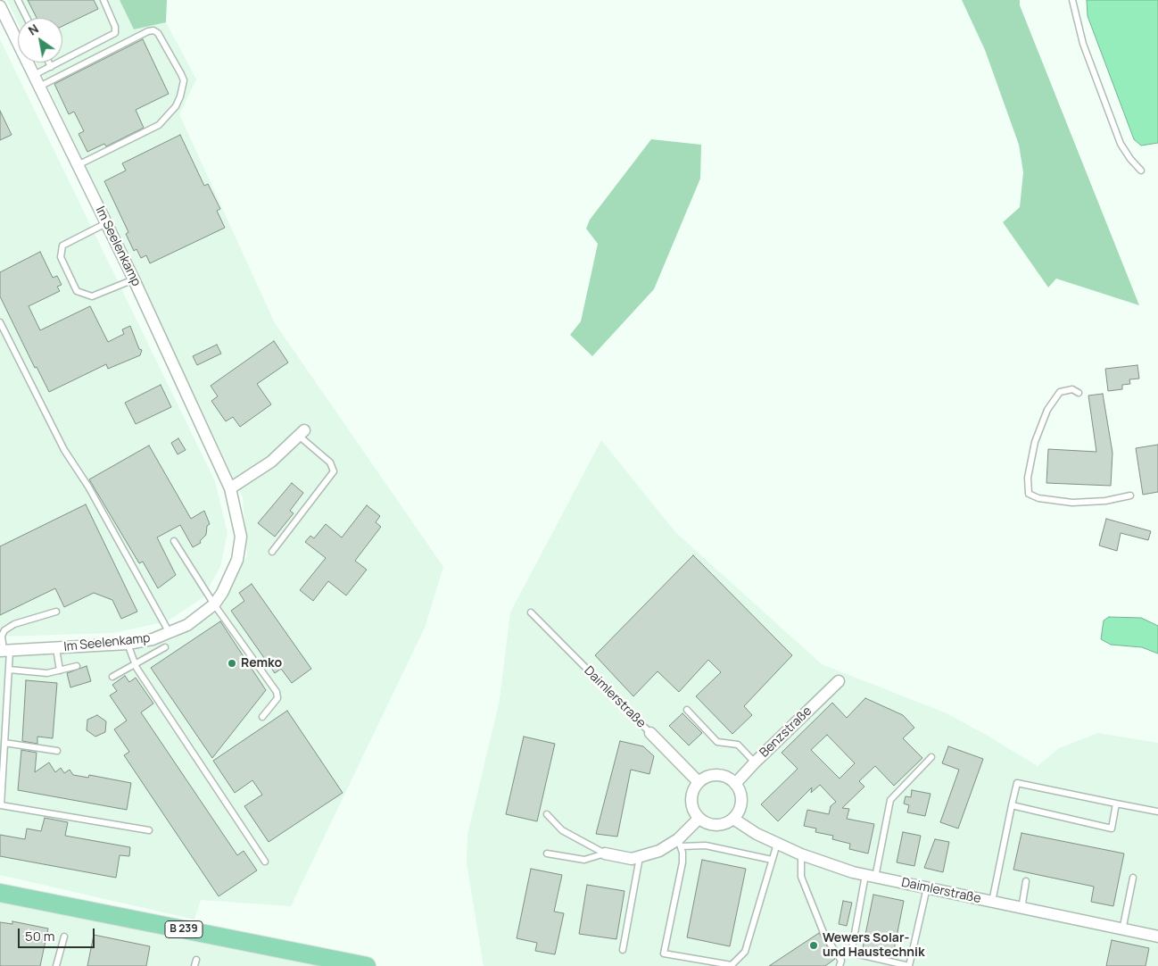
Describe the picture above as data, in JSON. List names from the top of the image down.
{
  "streets": {
    "main road": ["B 239"],
    "street": ["Im Seelenkamp", "Daimlerstraße", "Benzstraße"]
  },
  "crossings": [
    ["Daimlerstraße", "Benzstraße"]
  ],
  "places": ["Remko", "Wewers Solar- und Haustechnik"],
  "scale_bar": "50 m",
  "north": "top left"
}
